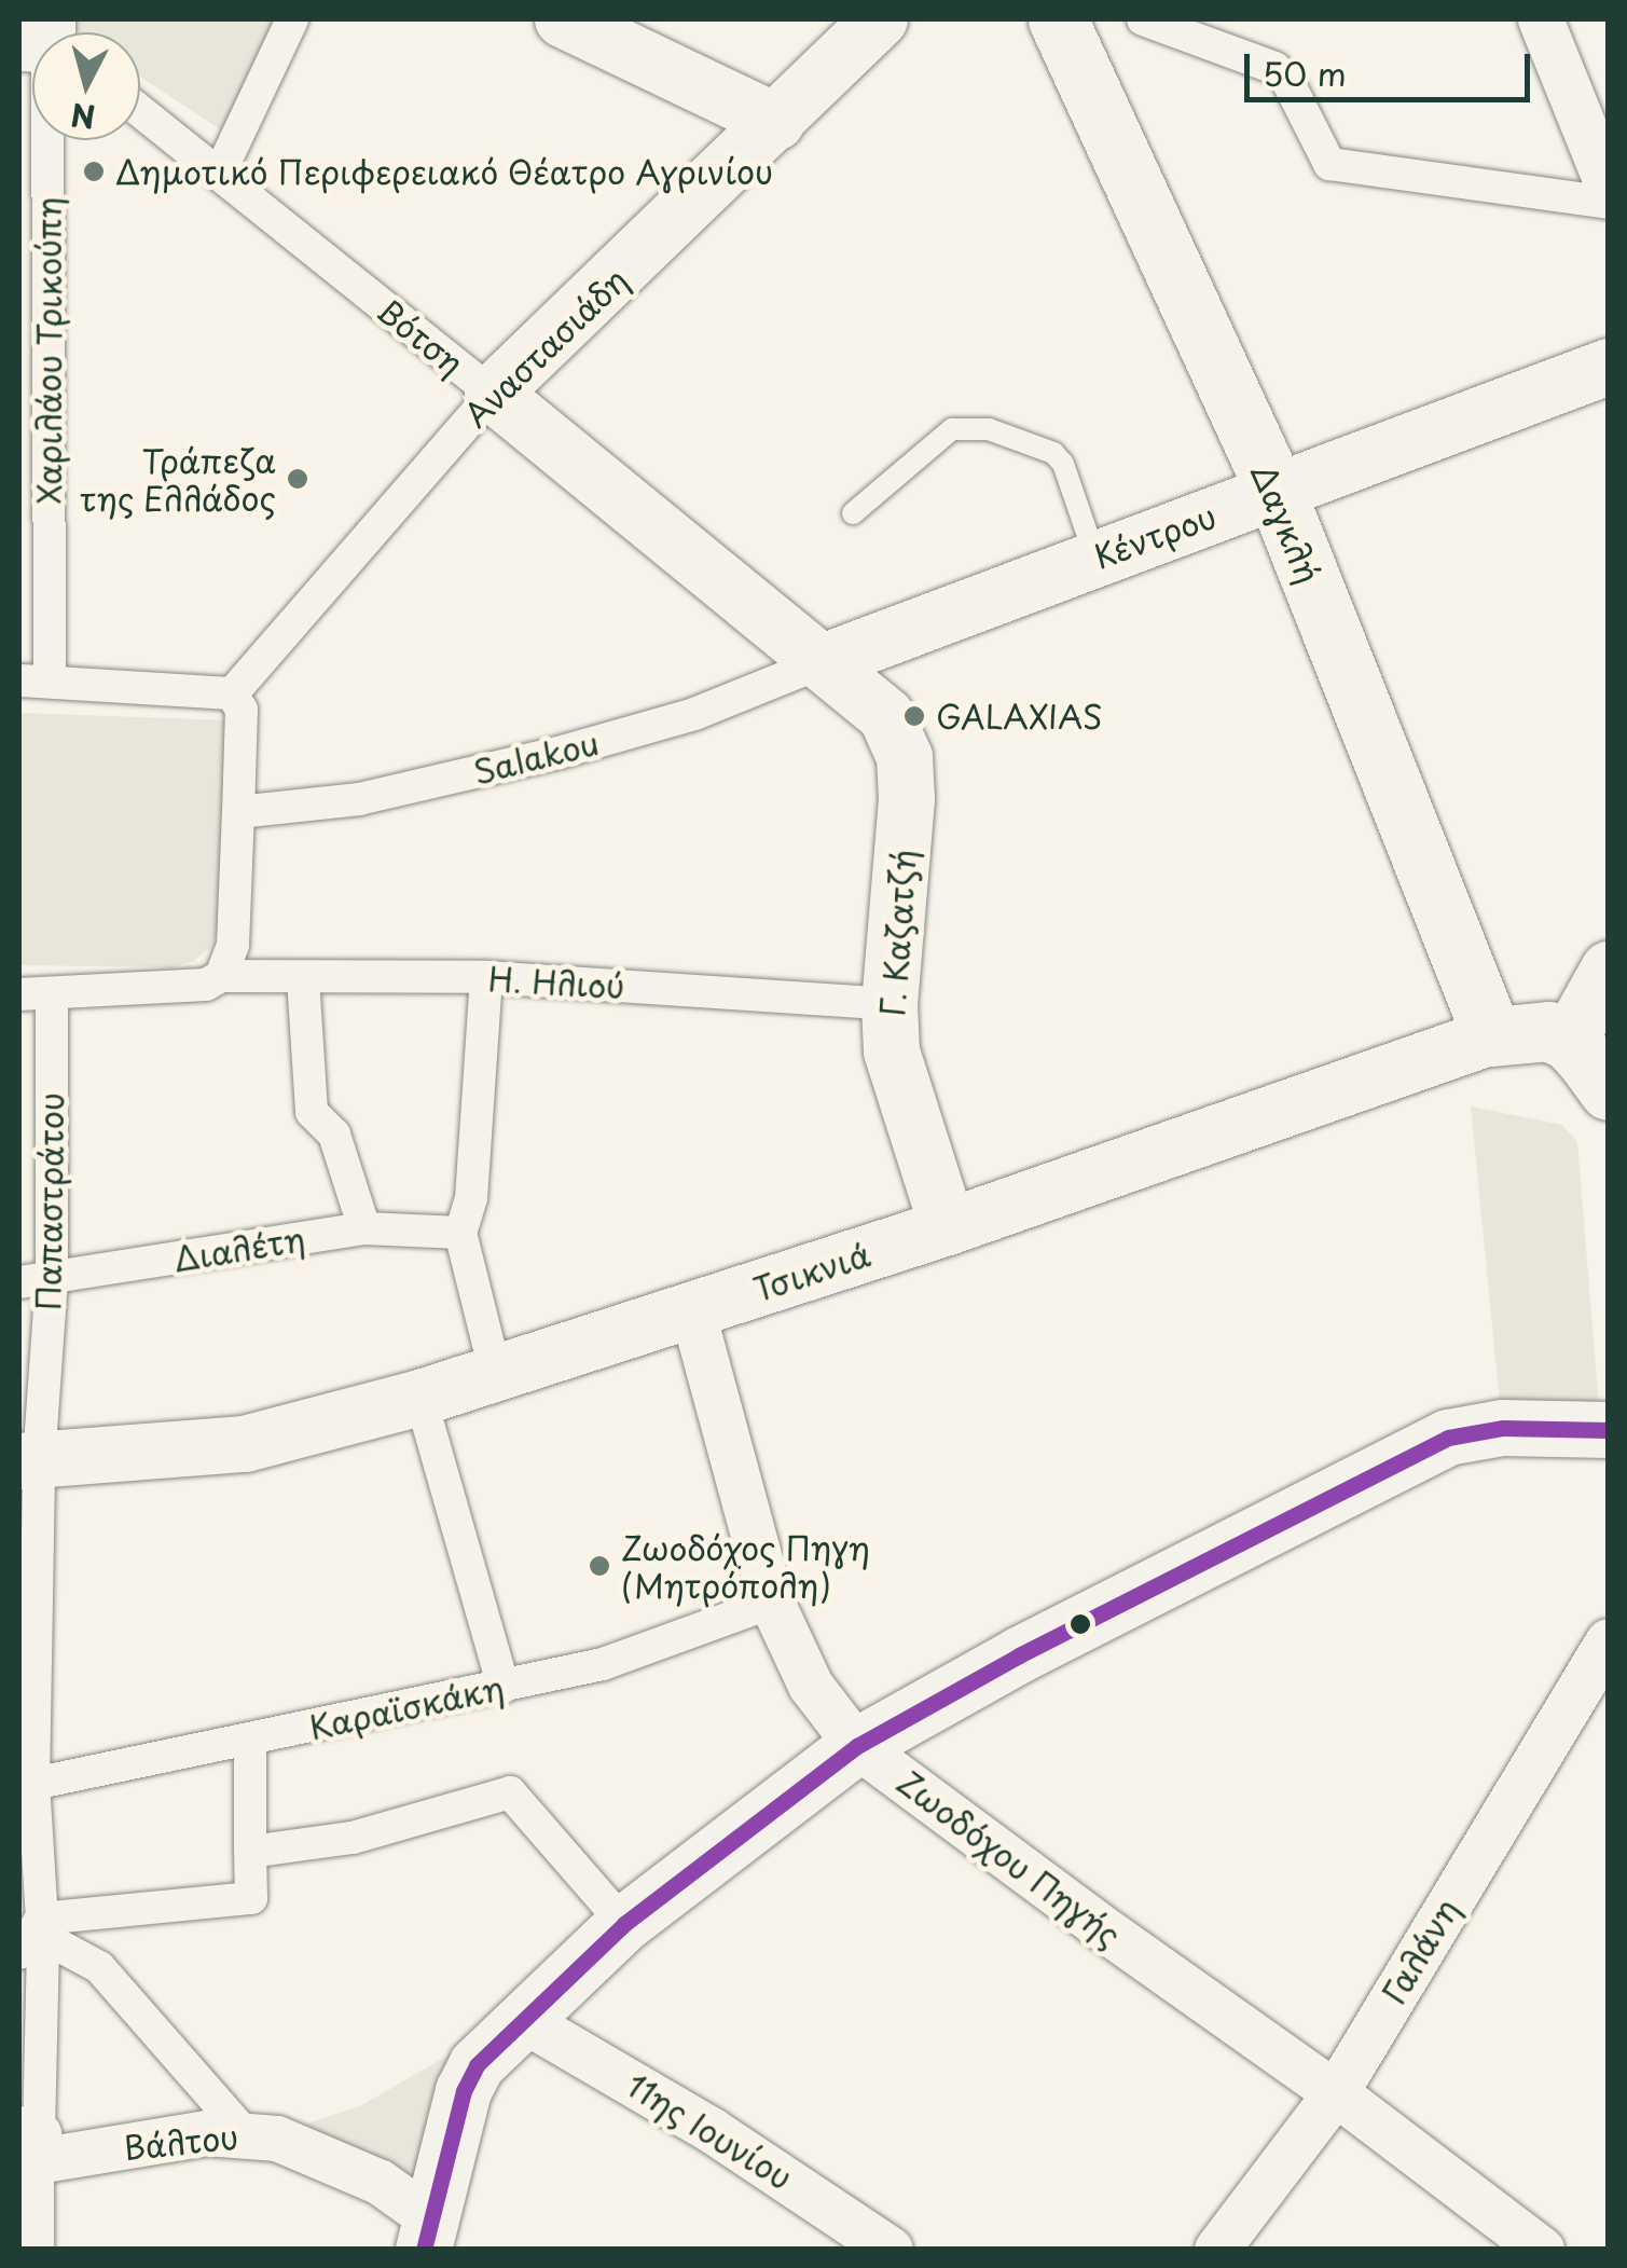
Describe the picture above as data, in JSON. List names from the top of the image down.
{
  "streets": {
    "main road": ["Δαγκλή", "Τσικνιά"],
    "street": [
      "Βότση",
      "Αναστασιάδη",
      "Χαριλάου Τρικούπη",
      "Κέντρου",
      "Salakou",
      "Γ. Καζατζή",
      "Η. Ηλιού",
      "Παπαστράτου",
      "Διαλέτη",
      "Καραϊσκάκη",
      "Ζωοδόχου Πηγής",
      "Γαλάνη",
      "11ης Ιουνίου",
      "Βάλτου"
    ]
  },
  "crossings": [
    ["Βότση", "Αναστασιάδη"],
    ["Βότση", "Κέντρου"],
    ["Βότση", "Salakou"],
    ["Βότση", "Γ. Καζατζή"],
    ["Δαγκλή", "Κέντρου"],
    ["Δαγκλή", "Τσικνιά"],
    ["Κέντρου", "Salakou"],
    ["Κέντρου", "Γ. Καζατζή"],
    ["Salakou", "Γ. Καζατζή"],
    ["Γ. Καζατζή", "Η. Ηλιού"],
    ["Γ. Καζατζή", "Τσικνιά"],
    ["Η. Ηλιού", "Παπαστράτου"],
    ["Παπαστράτου", "Διαλέτη"],
    ["Παπαστράτου", "Τσικνιά"],
    ["Παπαστράτου", "Καραϊσκάκη"],
    ["Παπαστράτου", "Βάλτου"],
    ["Τσικνιά", "Ζωοδόχου Πηγής"],
    ["Καραϊσκάκη", "Ζωοδόχου Πηγής"],
    ["Ζωοδόχου Πηγής", "Γαλάνη"]
  ],
  "places": [
    "Δημοτικό Περιφερειακό Θέατρο Αγρινίου",
    "Τράπεζα της Ελλάδος",
    "GALAXIAS",
    "Ζωοδόχος Πηγη (Μητρόπολη)"
  ],
  "scale_bar": "50 m",
  "north": "bottom"
}
